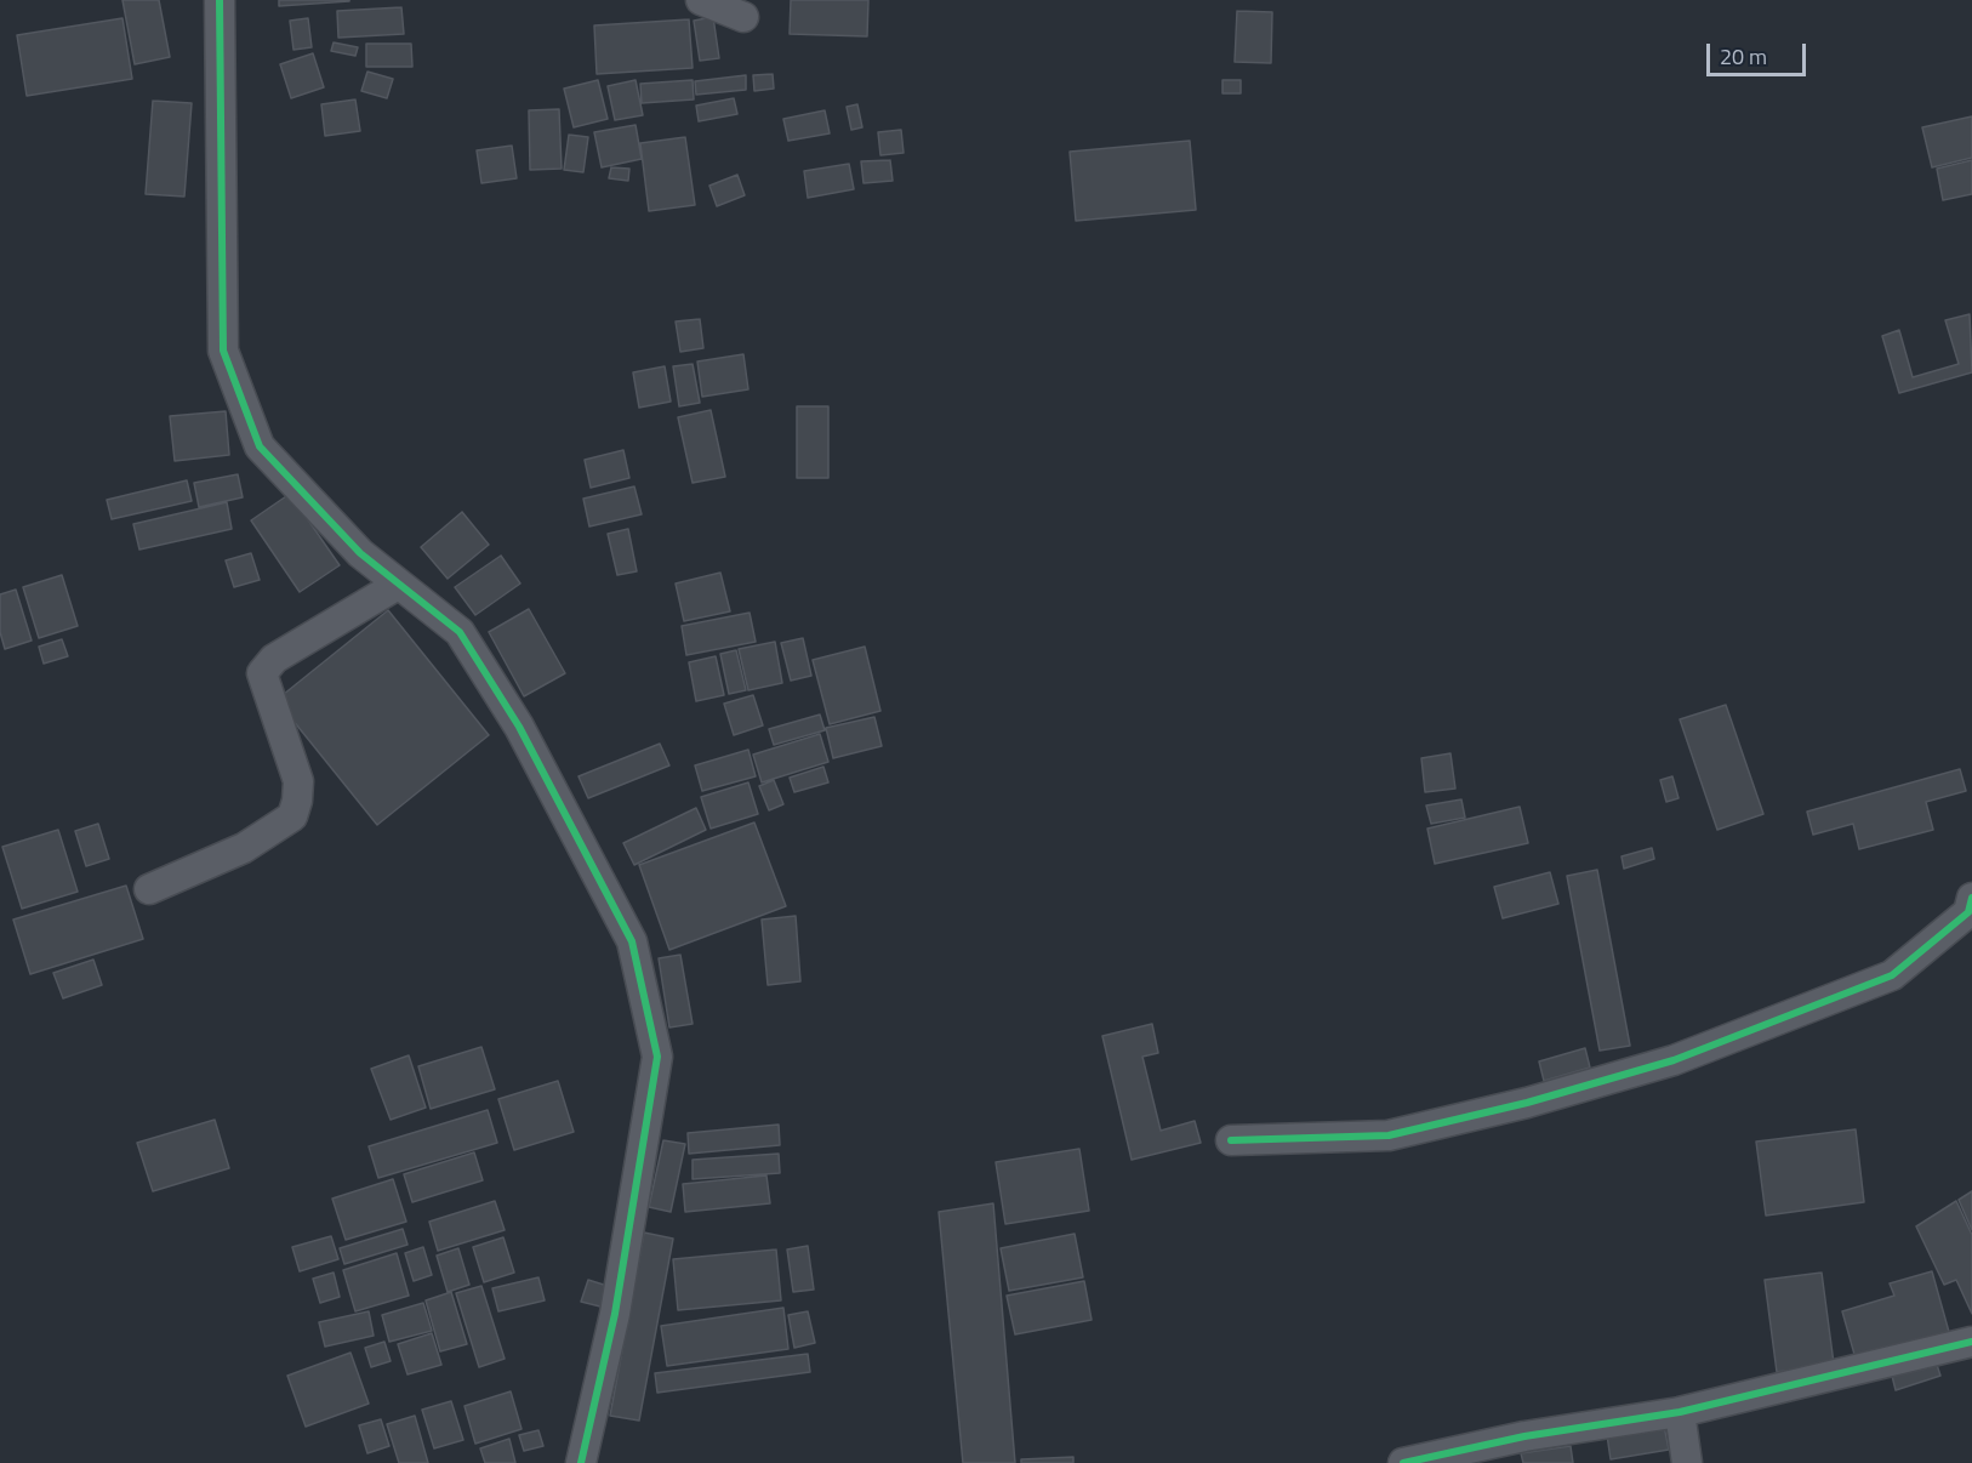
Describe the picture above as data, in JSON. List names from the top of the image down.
{
  "scale_bar": "20 m"
}
